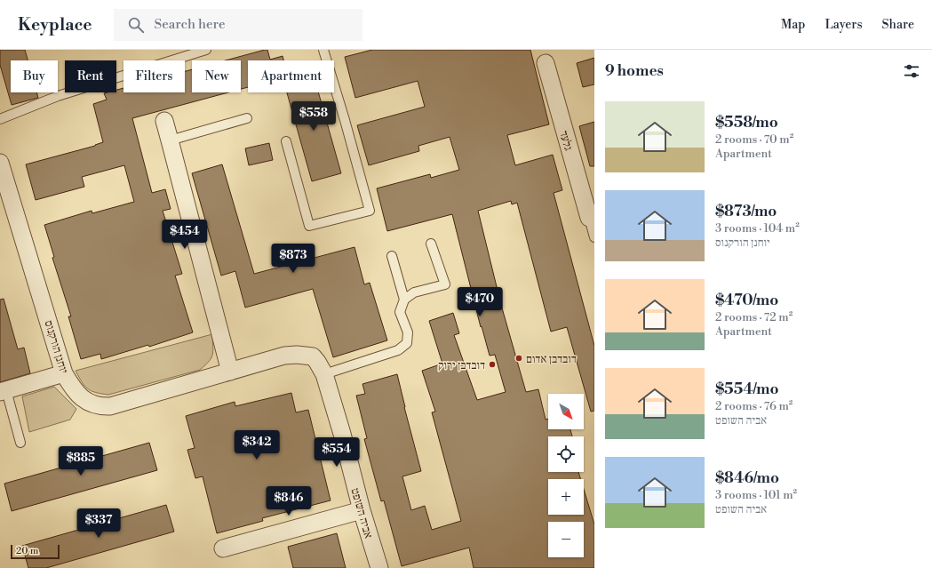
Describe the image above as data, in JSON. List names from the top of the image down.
{
  "streets": {
    "street": ["גלעד", "יוחנן הורקנוס", "אביה השופט"]
  },
  "crossings": [
    ["יוחנן הורקנוס", "אביה השופט"]
  ],
  "places": ["דובדבן אדום", "דובדבן ירוק"],
  "scale_bar": "20 m",
  "north": "bottom right",
  "page": {
    "header": "Keyplace",
    "search": "Search here",
    "nav": ["Map", "Layers", "Share"],
    "heading": "9 homes",
    "chip": [
      "Buy",
      "Rent",
      "Filters",
      "New",
      "Apartment"
    ],
    "list": [
      {
        "name": "$558/mo",
        "note": "2 rooms · 70 m² · Apartment"
      },
      {
        "name": "$873/mo",
        "note": "3 rooms · 104 m² · יוחנן הורקנוס"
      },
      {
        "name": "$470/mo",
        "note": "2 rooms · 72 m² · Apartment"
      },
      {
        "name": "$554/mo",
        "note": "2 rooms · 76 m² · אביה השופט"
      },
      {
        "name": "$846/mo",
        "note": "3 rooms · 101 m² · אביה השופט"
      }
    ],
    "price": [
      "$558",
      "$454",
      "$873",
      "$470",
      "$342",
      "$554",
      "$885",
      "$846",
      "$337"
    ],
    "map_buttons": ["+", "−"],
    "scale": "20 m"
  }
}
